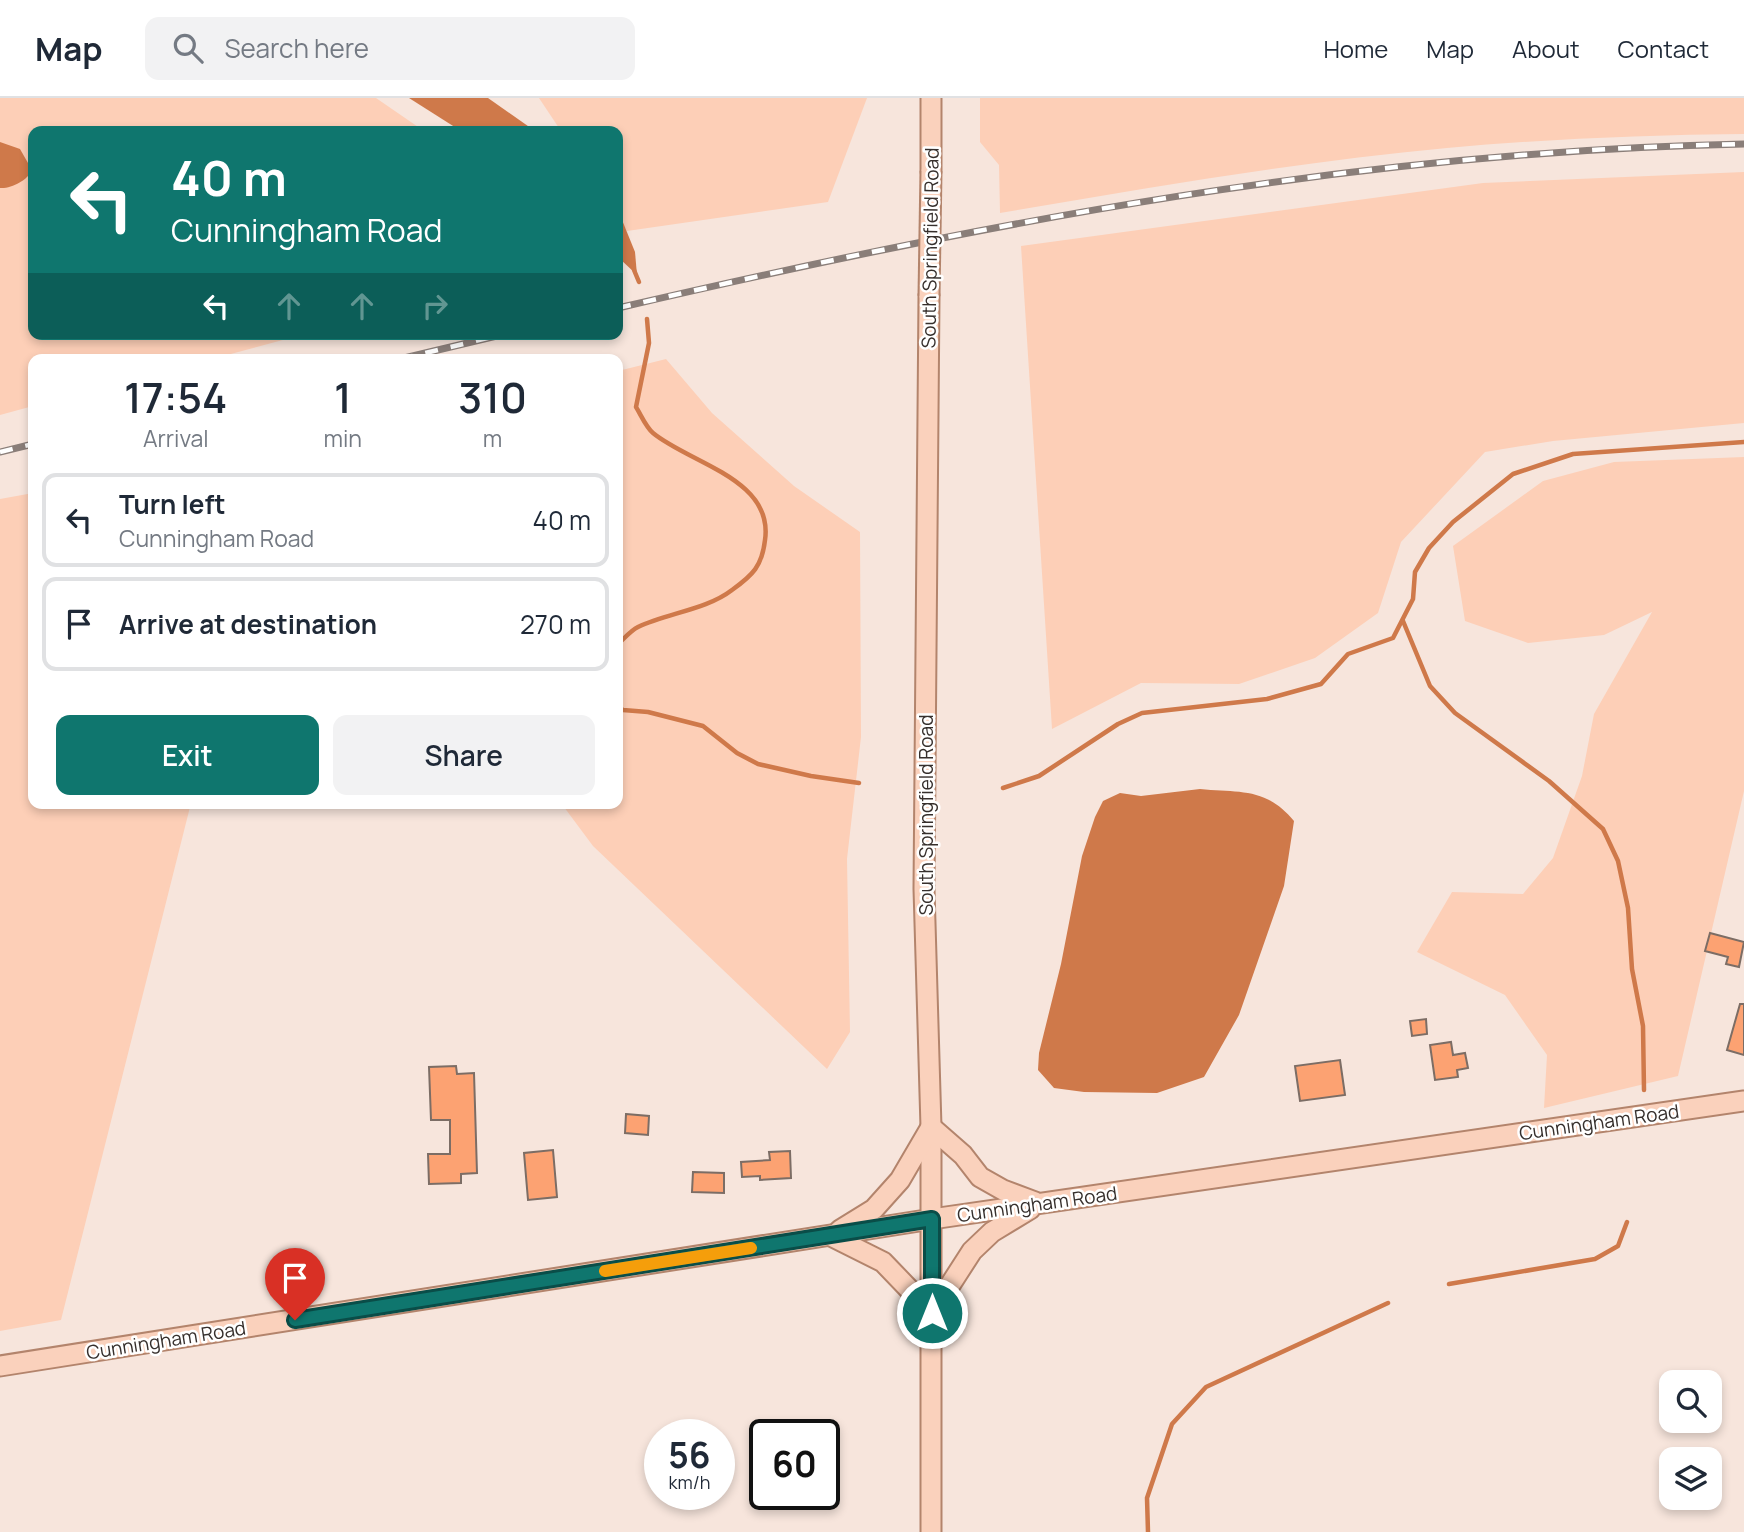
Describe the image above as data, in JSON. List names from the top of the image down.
{
  "streets": {
    "main road": ["South Springfield Road", "Cunningham Road"]
  },
  "crossings": [
    ["South Springfield Road", "Cunningham Road"]
  ],
  "page": {
    "header": "Map",
    "search": "Search here",
    "nav": [
      "Home",
      "Map",
      "About",
      "Contact"
    ],
    "turn": ["40 m", "Cunningham Road"],
    "eta": [
      "17:54",
      "Arrival",
      "1",
      "min",
      "310",
      "m"
    ],
    "list": [
      {
        "name": "Turn left",
        "note": "Cunningham Road",
        "value": "40 m"
      },
      {
        "name": "Arrive at destination",
        "value": "270 m"
      }
    ],
    "buttons": ["Exit", "Share"],
    "speed": "56 km/h",
    "limit": "60"
  }
}
